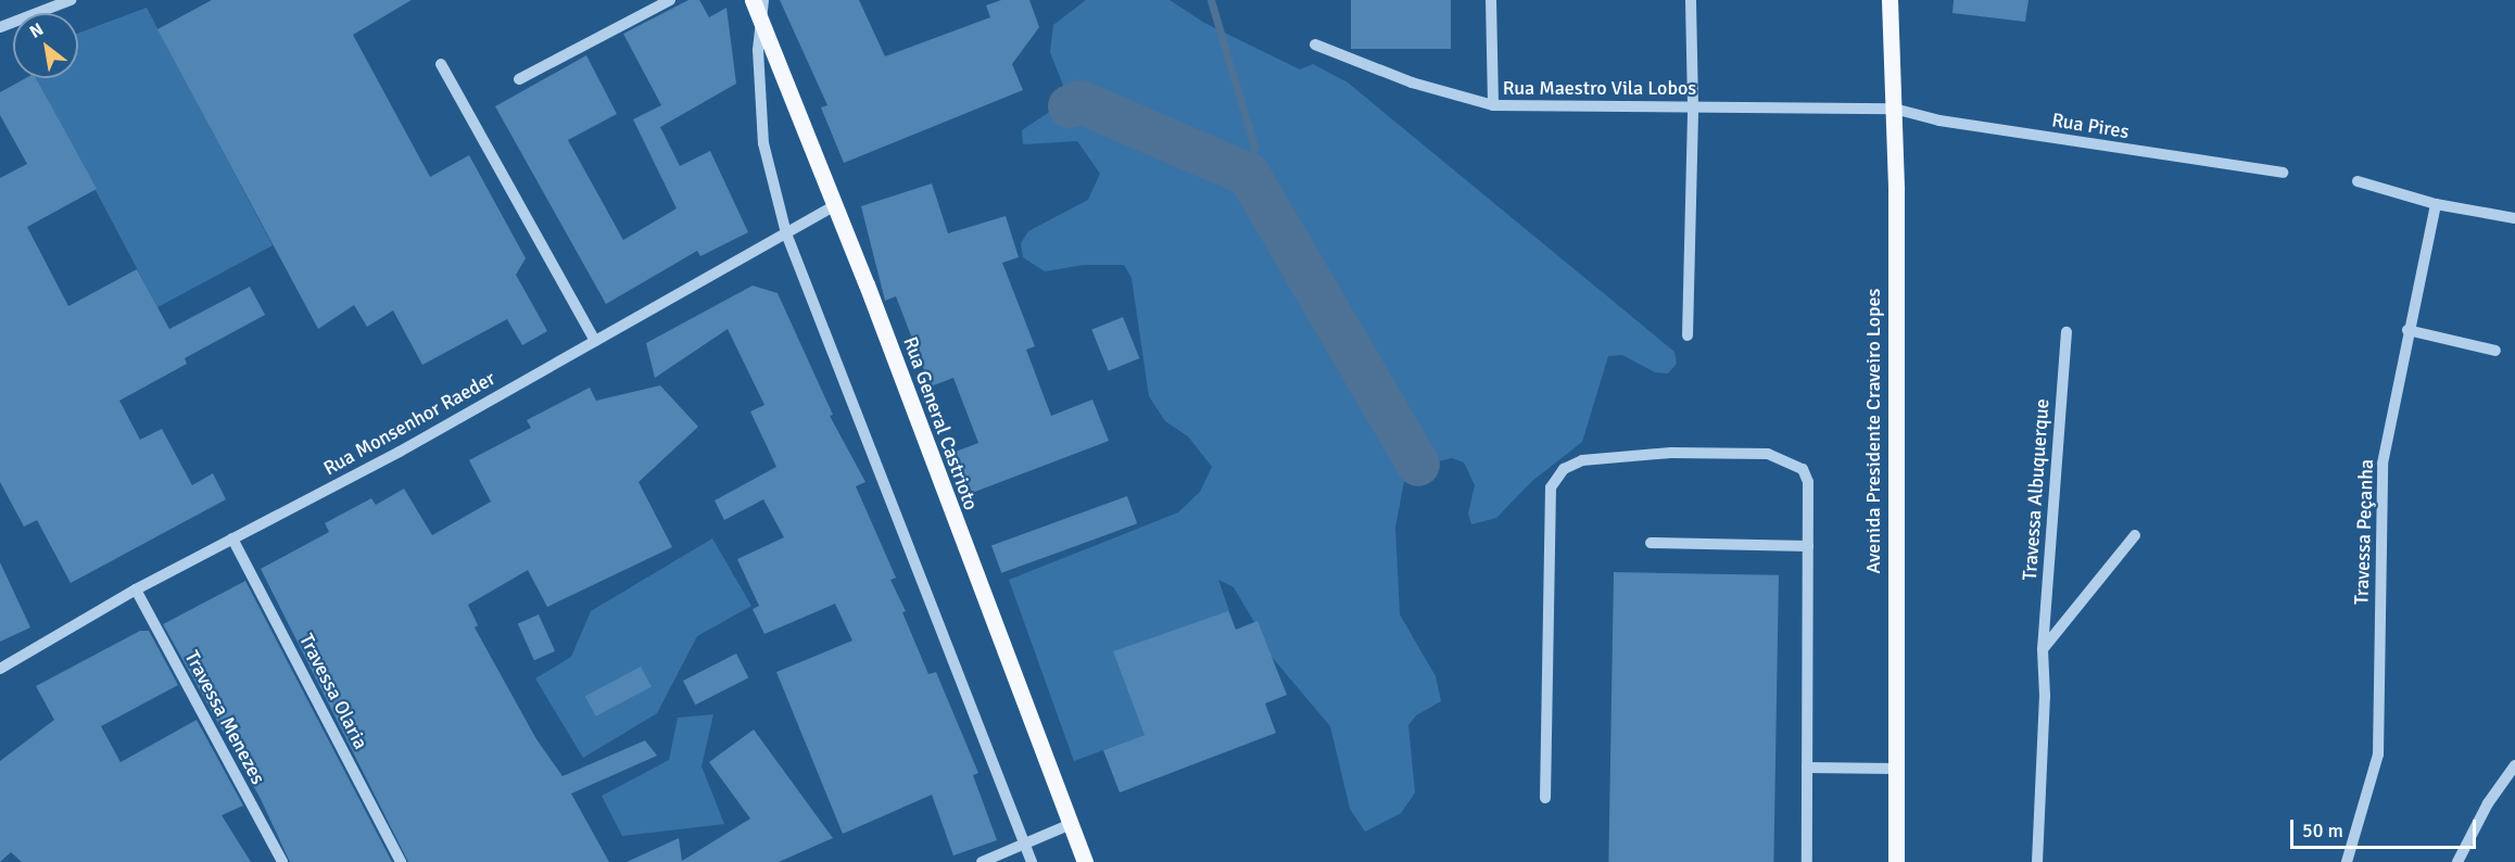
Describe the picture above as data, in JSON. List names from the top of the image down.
{
  "streets": {
    "main road": ["Rua General Castrioto", "Avenida Presidente Craveiro Lopes"],
    "street": [
      "Rua Maestro Vila Lobos",
      "Rua Pires",
      "Rua Monsenhor Raeder",
      "Travessa Albuquerque",
      "Travessa Peçanha",
      "Travessa Olaria",
      "Travessa Menezes"
    ]
  },
  "crossings": [
    ["Rua Maestro Vila Lobos", "Rua Pires"],
    ["Rua Maestro Vila Lobos", "Avenida Presidente Craveiro Lopes"],
    ["Rua Pires", "Avenida Presidente Craveiro Lopes"],
    ["Rua Monsenhor Raeder", "Rua General Castrioto"],
    ["Rua Monsenhor Raeder", "Travessa Olaria"],
    ["Rua Monsenhor Raeder", "Travessa Menezes"]
  ],
  "scale_bar": "50 m",
  "north": "top left"
}
